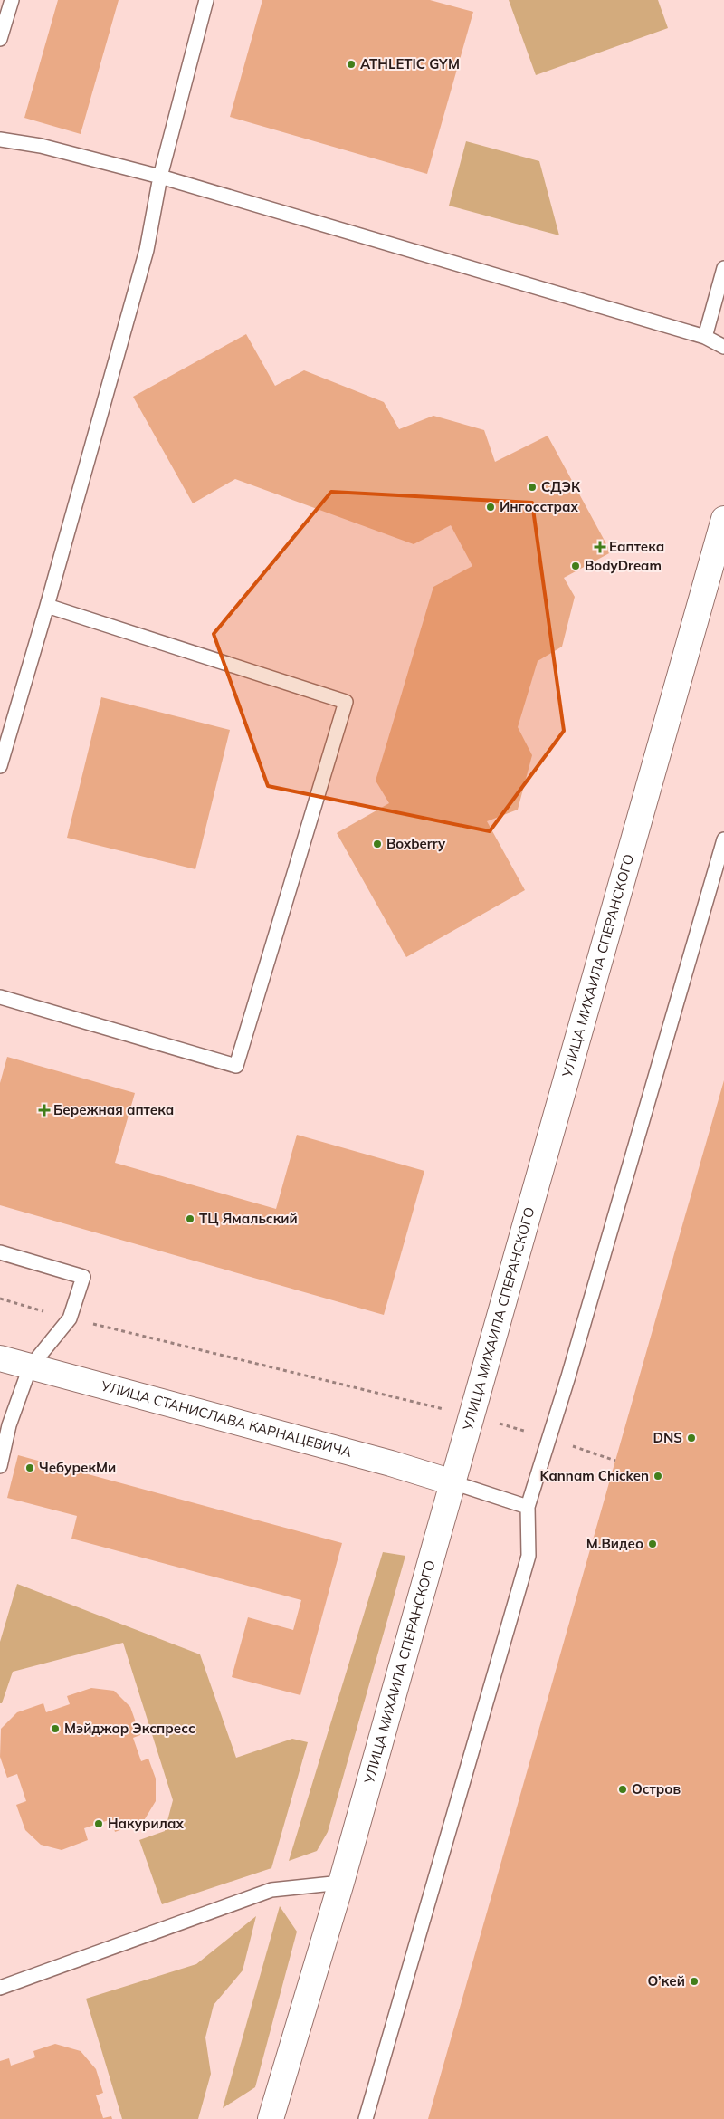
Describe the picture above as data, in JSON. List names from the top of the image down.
{
  "streets": {
    "street": ["УЛИЦА МИХАИЛА СПЕРАНСКОГО", "УЛИЦА СТАНИСЛАВА КАРНАЦЕВИЧА"]
  },
  "crossings": [
    ["УЛИЦА МИХАИЛА СПЕРАНСКОГО", "УЛИЦА СТАНИСЛАВА КАРНАЦЕВИЧА"]
  ],
  "places": {
    "other": [
      "ATHLETIC GYM",
      "СДЭК",
      "Ингосстрах",
      "BodyDream",
      "Boxberry",
      "ТЦ Ямальский",
      "DNS",
      "ЧебурекМи",
      "Kannam Chicken",
      "М.Видео",
      "Мэйджор Экспресс",
      "Остров",
      "Накурилах",
      "О’кей"
    ],
    "health": ["Еаптека", "Бережная аптека"]
  }
}
